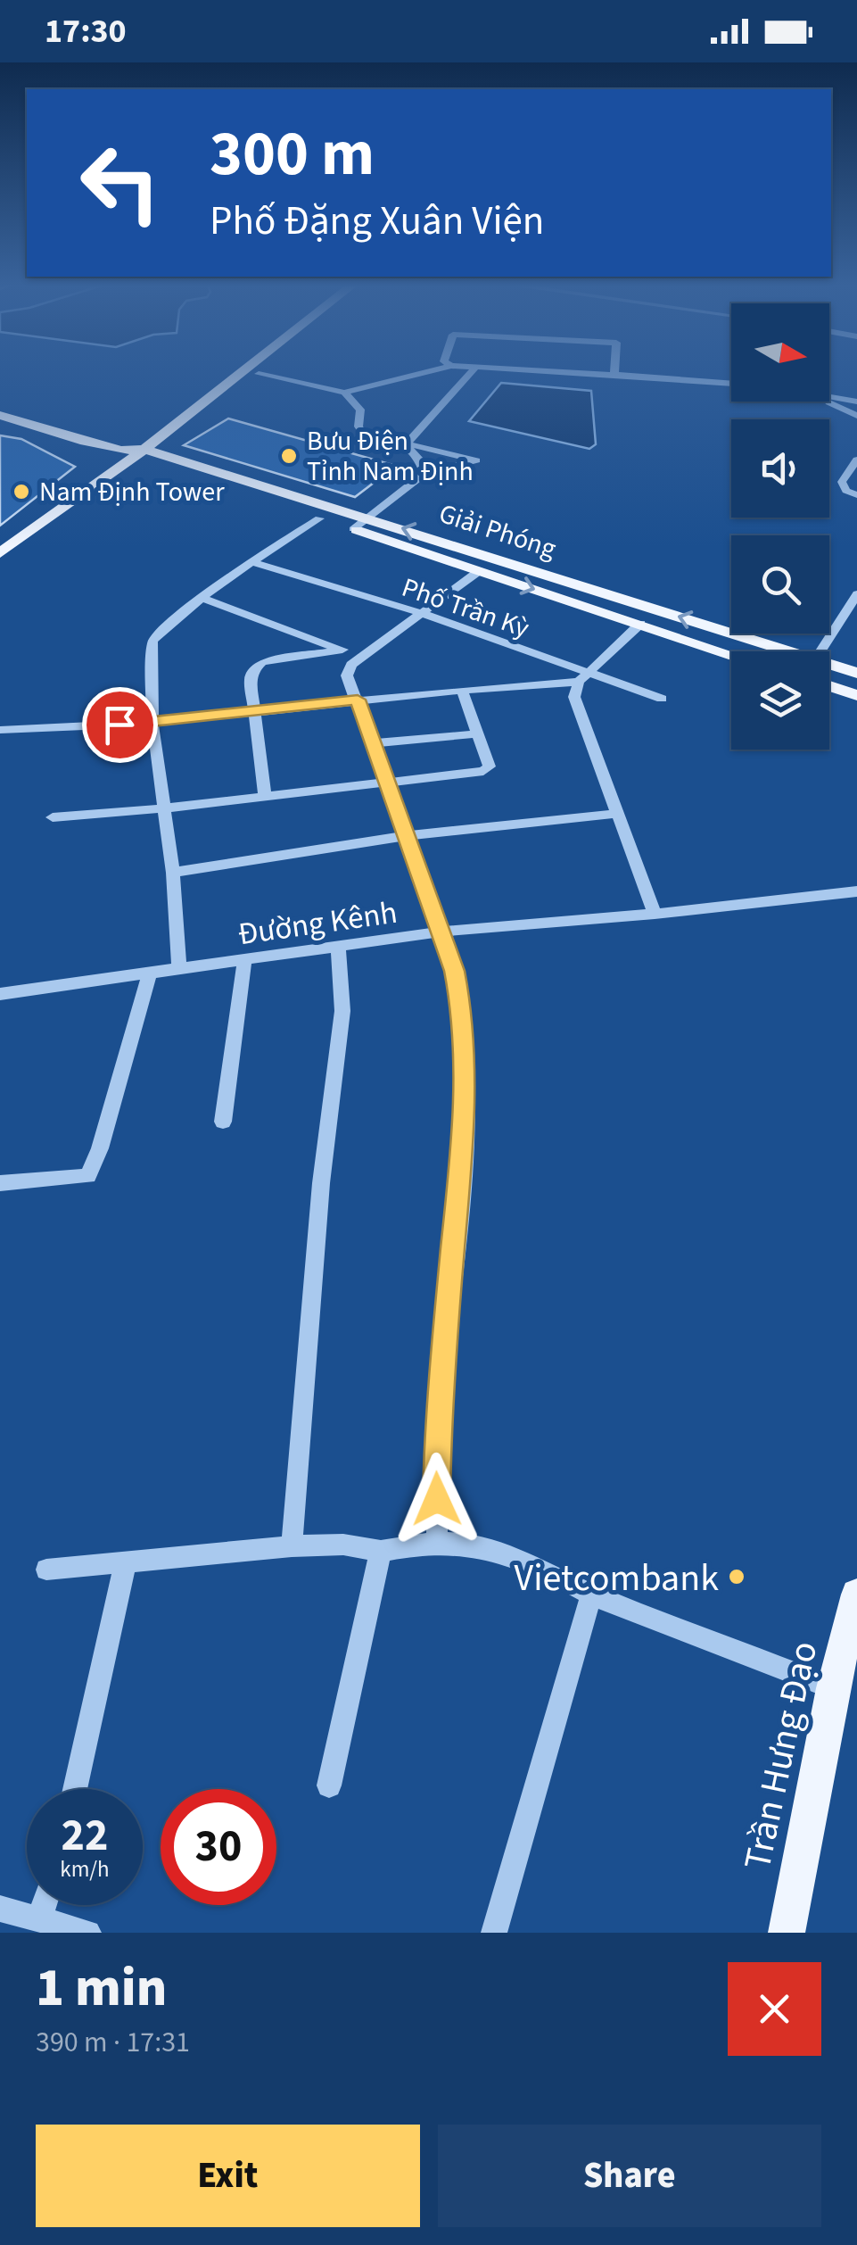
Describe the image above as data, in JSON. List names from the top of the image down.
{
  "streets": {
    "main road": ["Giải Phóng", "Trần Hưng Đạo"],
    "street": ["Phố Trần Kỳ", "Đường Kênh"]
  },
  "places": ["Bưu Điện Tỉnh Nam Định", "Nam Định Tower", "Vietcombank"],
  "north": "right",
  "page": {
    "status": "17:30",
    "turn": ["300 m", "Phố Đặng Xuân Viện"],
    "speed": "22 km/h",
    "limit": "30",
    "heading": ["1 min", "390 m · 17:31"],
    "buttons": ["Exit", "Share"]
  }
}
